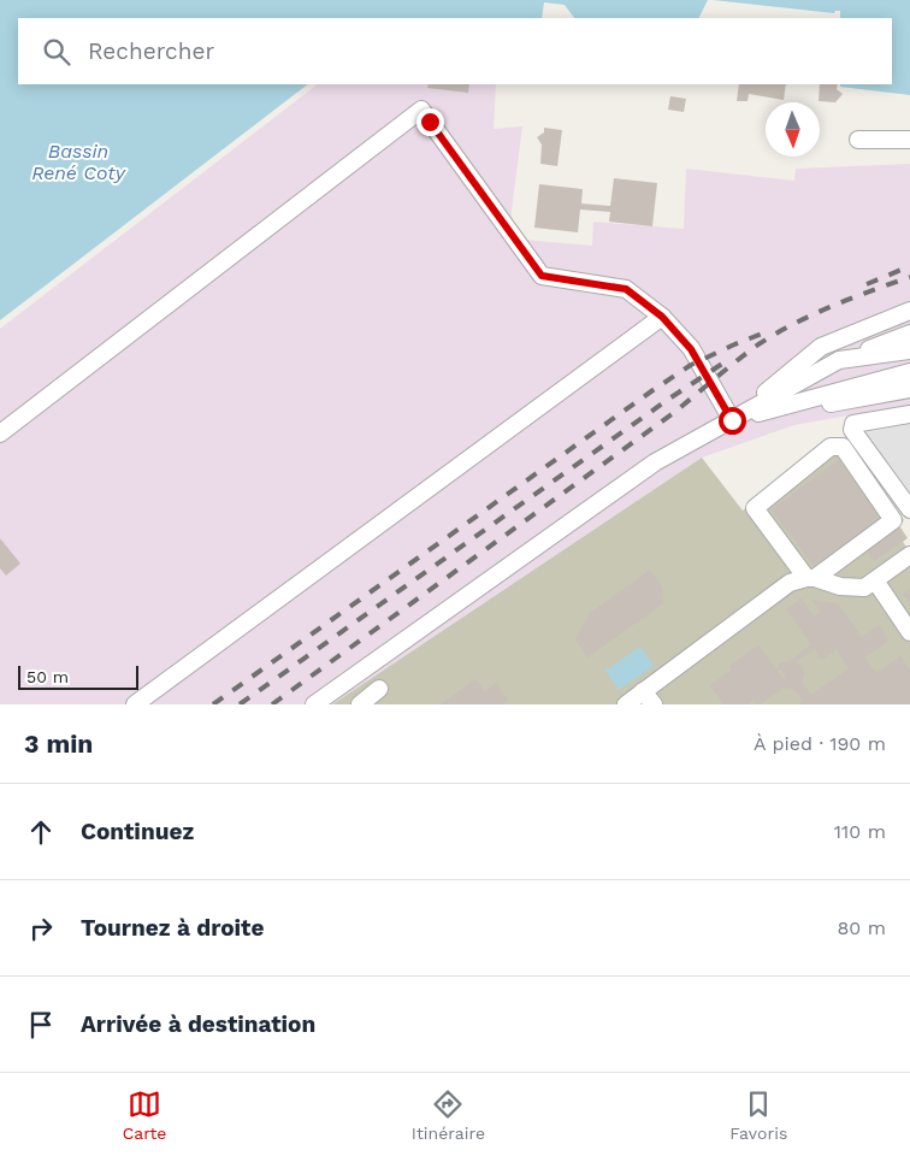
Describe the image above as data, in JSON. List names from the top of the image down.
{
  "water": ["Bassin René Coty"],
  "scale_bar": "50 m",
  "north": "bottom",
  "page": {
    "search": "Rechercher",
    "scale": "50 m",
    "heading": ["3 min", "À pied · 190 m"],
    "list": [
      ["Continuez", "110 m"],
      ["Tournez à droite", "80 m"],
      "Arrivée à destination"
    ],
    "nav": ["Carte", "Itinéraire", "Favoris"]
  }
}
